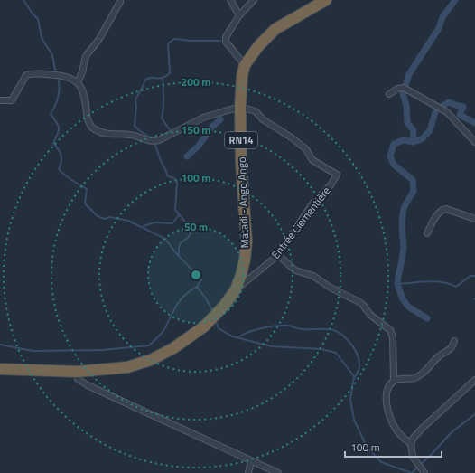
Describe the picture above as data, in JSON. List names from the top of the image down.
{
  "streets": {
    "highway": ["RN14", "Matadi - Ango Ango"],
    "street": ["Entrée Ciementière"]
  },
  "crossings": [
    ["Matadi - Ango Ango", "Entrée Ciementière"]
  ],
  "scale_bar": "100 m",
  "rings": [
    "200 m",
    "150 m",
    "100 m",
    "50 m"
  ]
}
